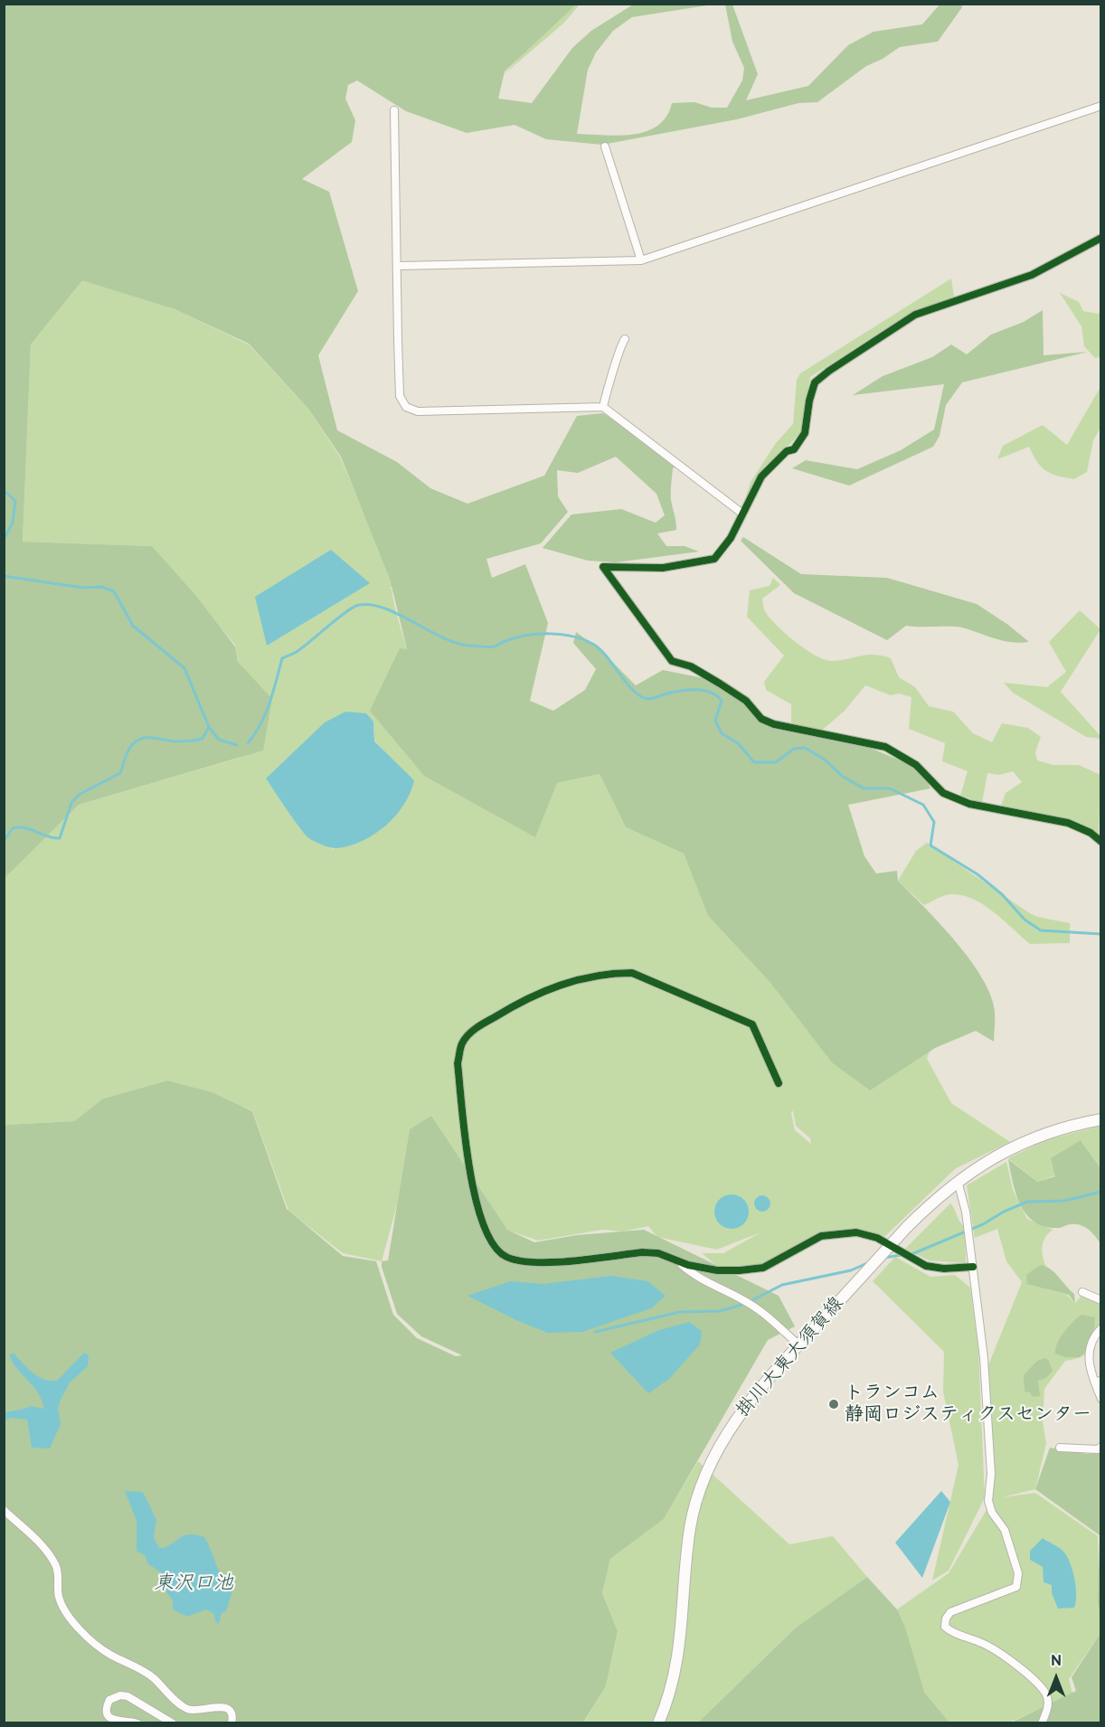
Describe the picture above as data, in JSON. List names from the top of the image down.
{
  "streets": {
    "main road": ["掛川大東大須賀線"]
  },
  "water": ["東沢口池"],
  "places": ["トランコム 静岡ロジスティクスセンター"],
  "north": "top"
}
